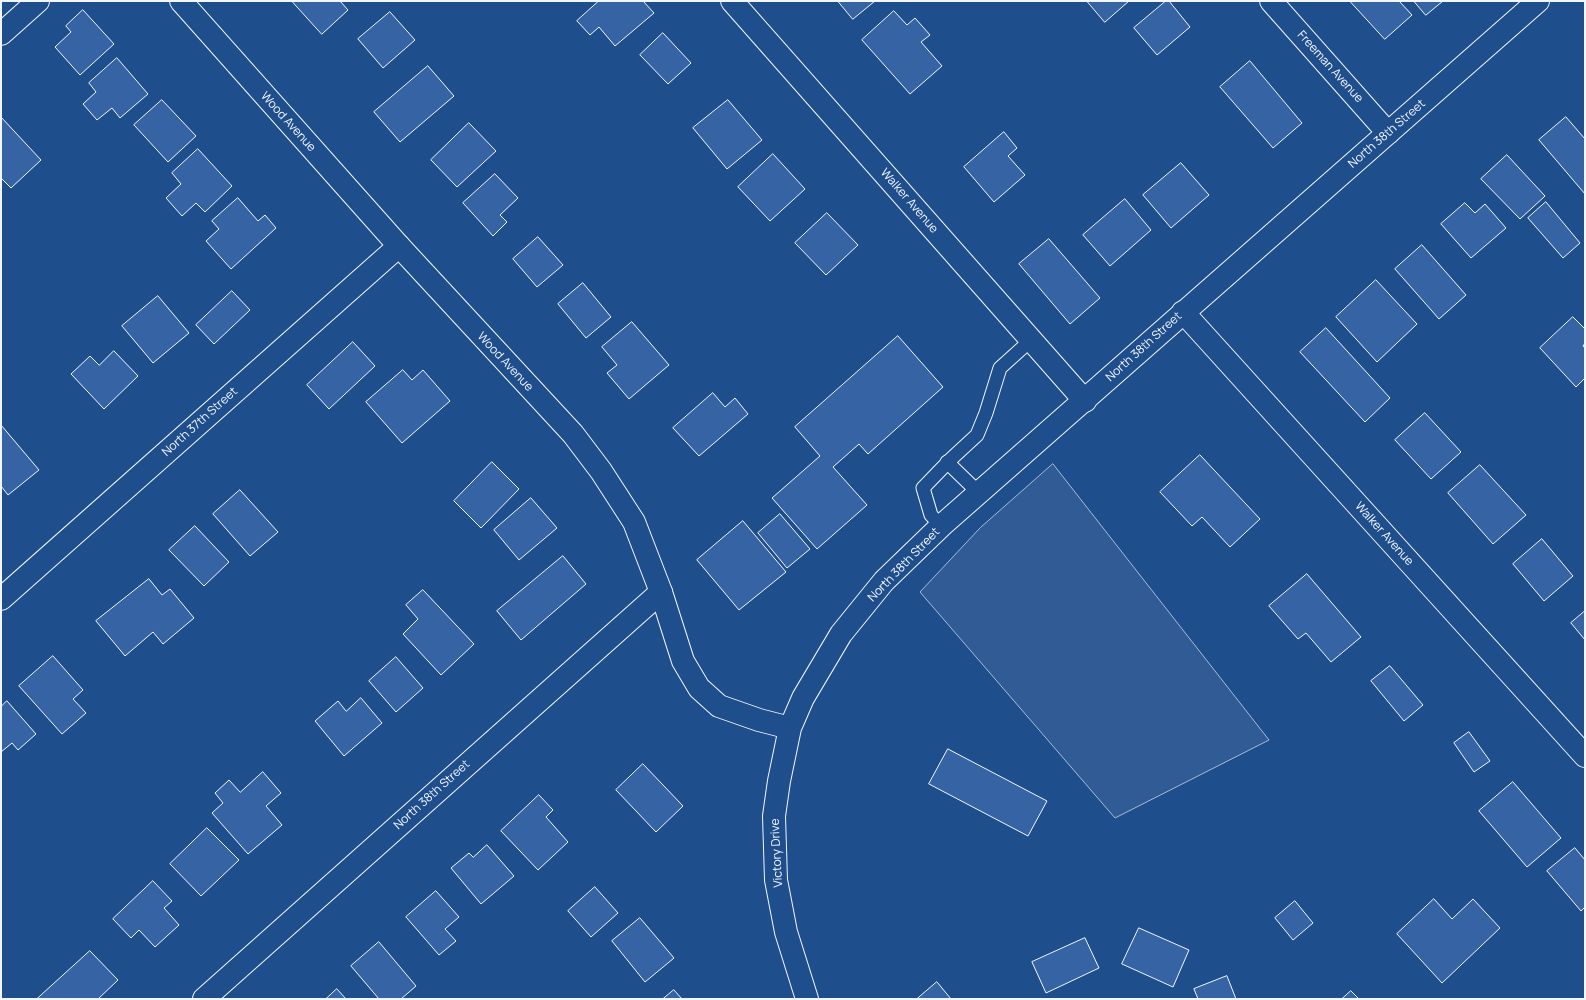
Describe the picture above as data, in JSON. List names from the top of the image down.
{
  "streets": {
    "street": [
      "Freeman Avenue",
      "Wood Avenue",
      "North 38th Street",
      "Walker Avenue",
      "North 37th Street",
      "Victory Drive"
    ]
  },
  "crossings": [
    ["Freeman Avenue", "North 38th Street"],
    ["Wood Avenue", "North 38th Street"],
    ["Wood Avenue", "North 37th Street"],
    ["Wood Avenue", "Victory Drive"],
    ["North 38th Street", "Walker Avenue"],
    ["North 38th Street", "Victory Drive"]
  ]
}
